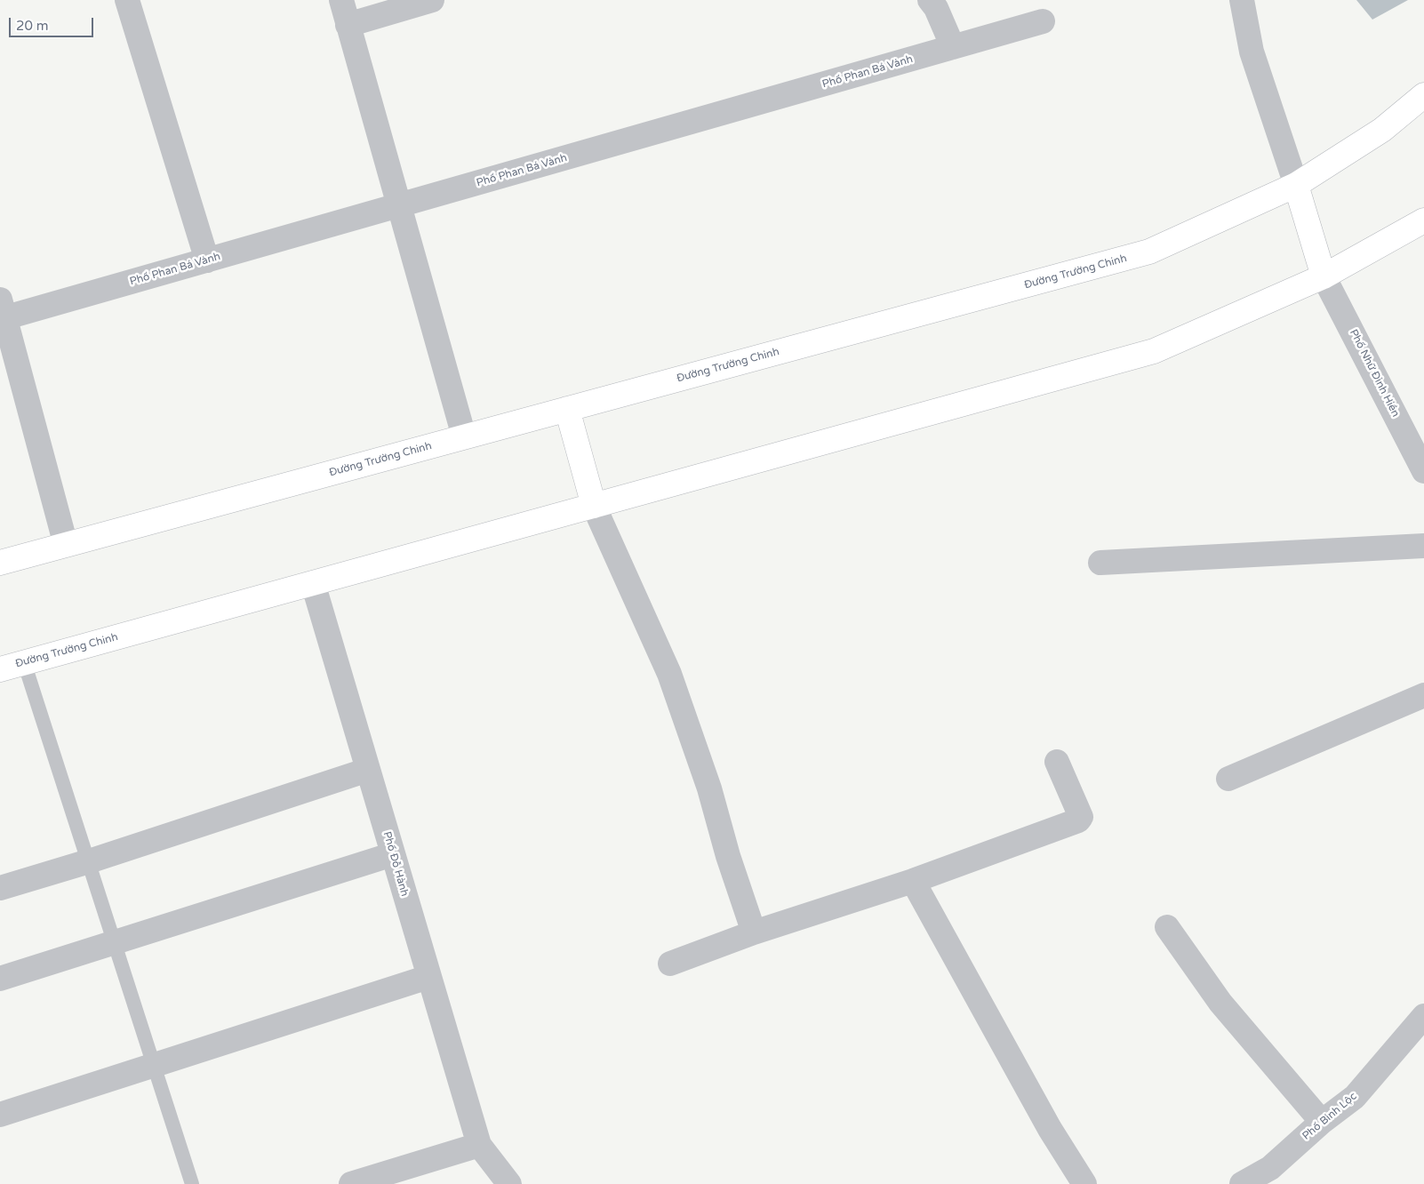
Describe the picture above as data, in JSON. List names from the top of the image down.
{
  "streets": {
    "main road": ["Đường Trường Chinh"],
    "street": [
      "Phố Phan Bá Vành",
      "Phố Nhữ Đình Hiền",
      "Phố Đỗ Hành",
      "Phố Bình Lộc"
    ]
  },
  "crossings": [
    ["Đường Trường Chinh", "Phố Nhữ Đình Hiền"],
    ["Đường Trường Chinh", "Phố Đỗ Hành"]
  ],
  "scale_bar": "20 m"
}
